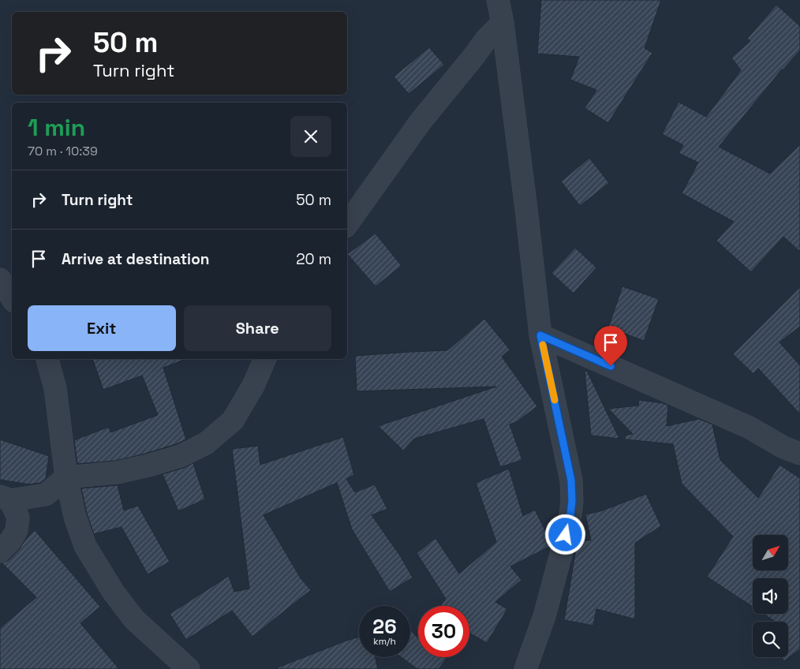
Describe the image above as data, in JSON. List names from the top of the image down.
{
  "north": "top right",
  "page": {
    "turn": ["50 m", "Turn right"],
    "heading": ["1 min", "70 m · 10:39"],
    "list": [
      {
        "name": "Turn right",
        "value": "50 m"
      },
      {
        "name": "Arrive at destination",
        "value": "20 m"
      }
    ],
    "buttons": ["Exit", "Share"],
    "speed": "26 km/h",
    "limit": "30"
  }
}
